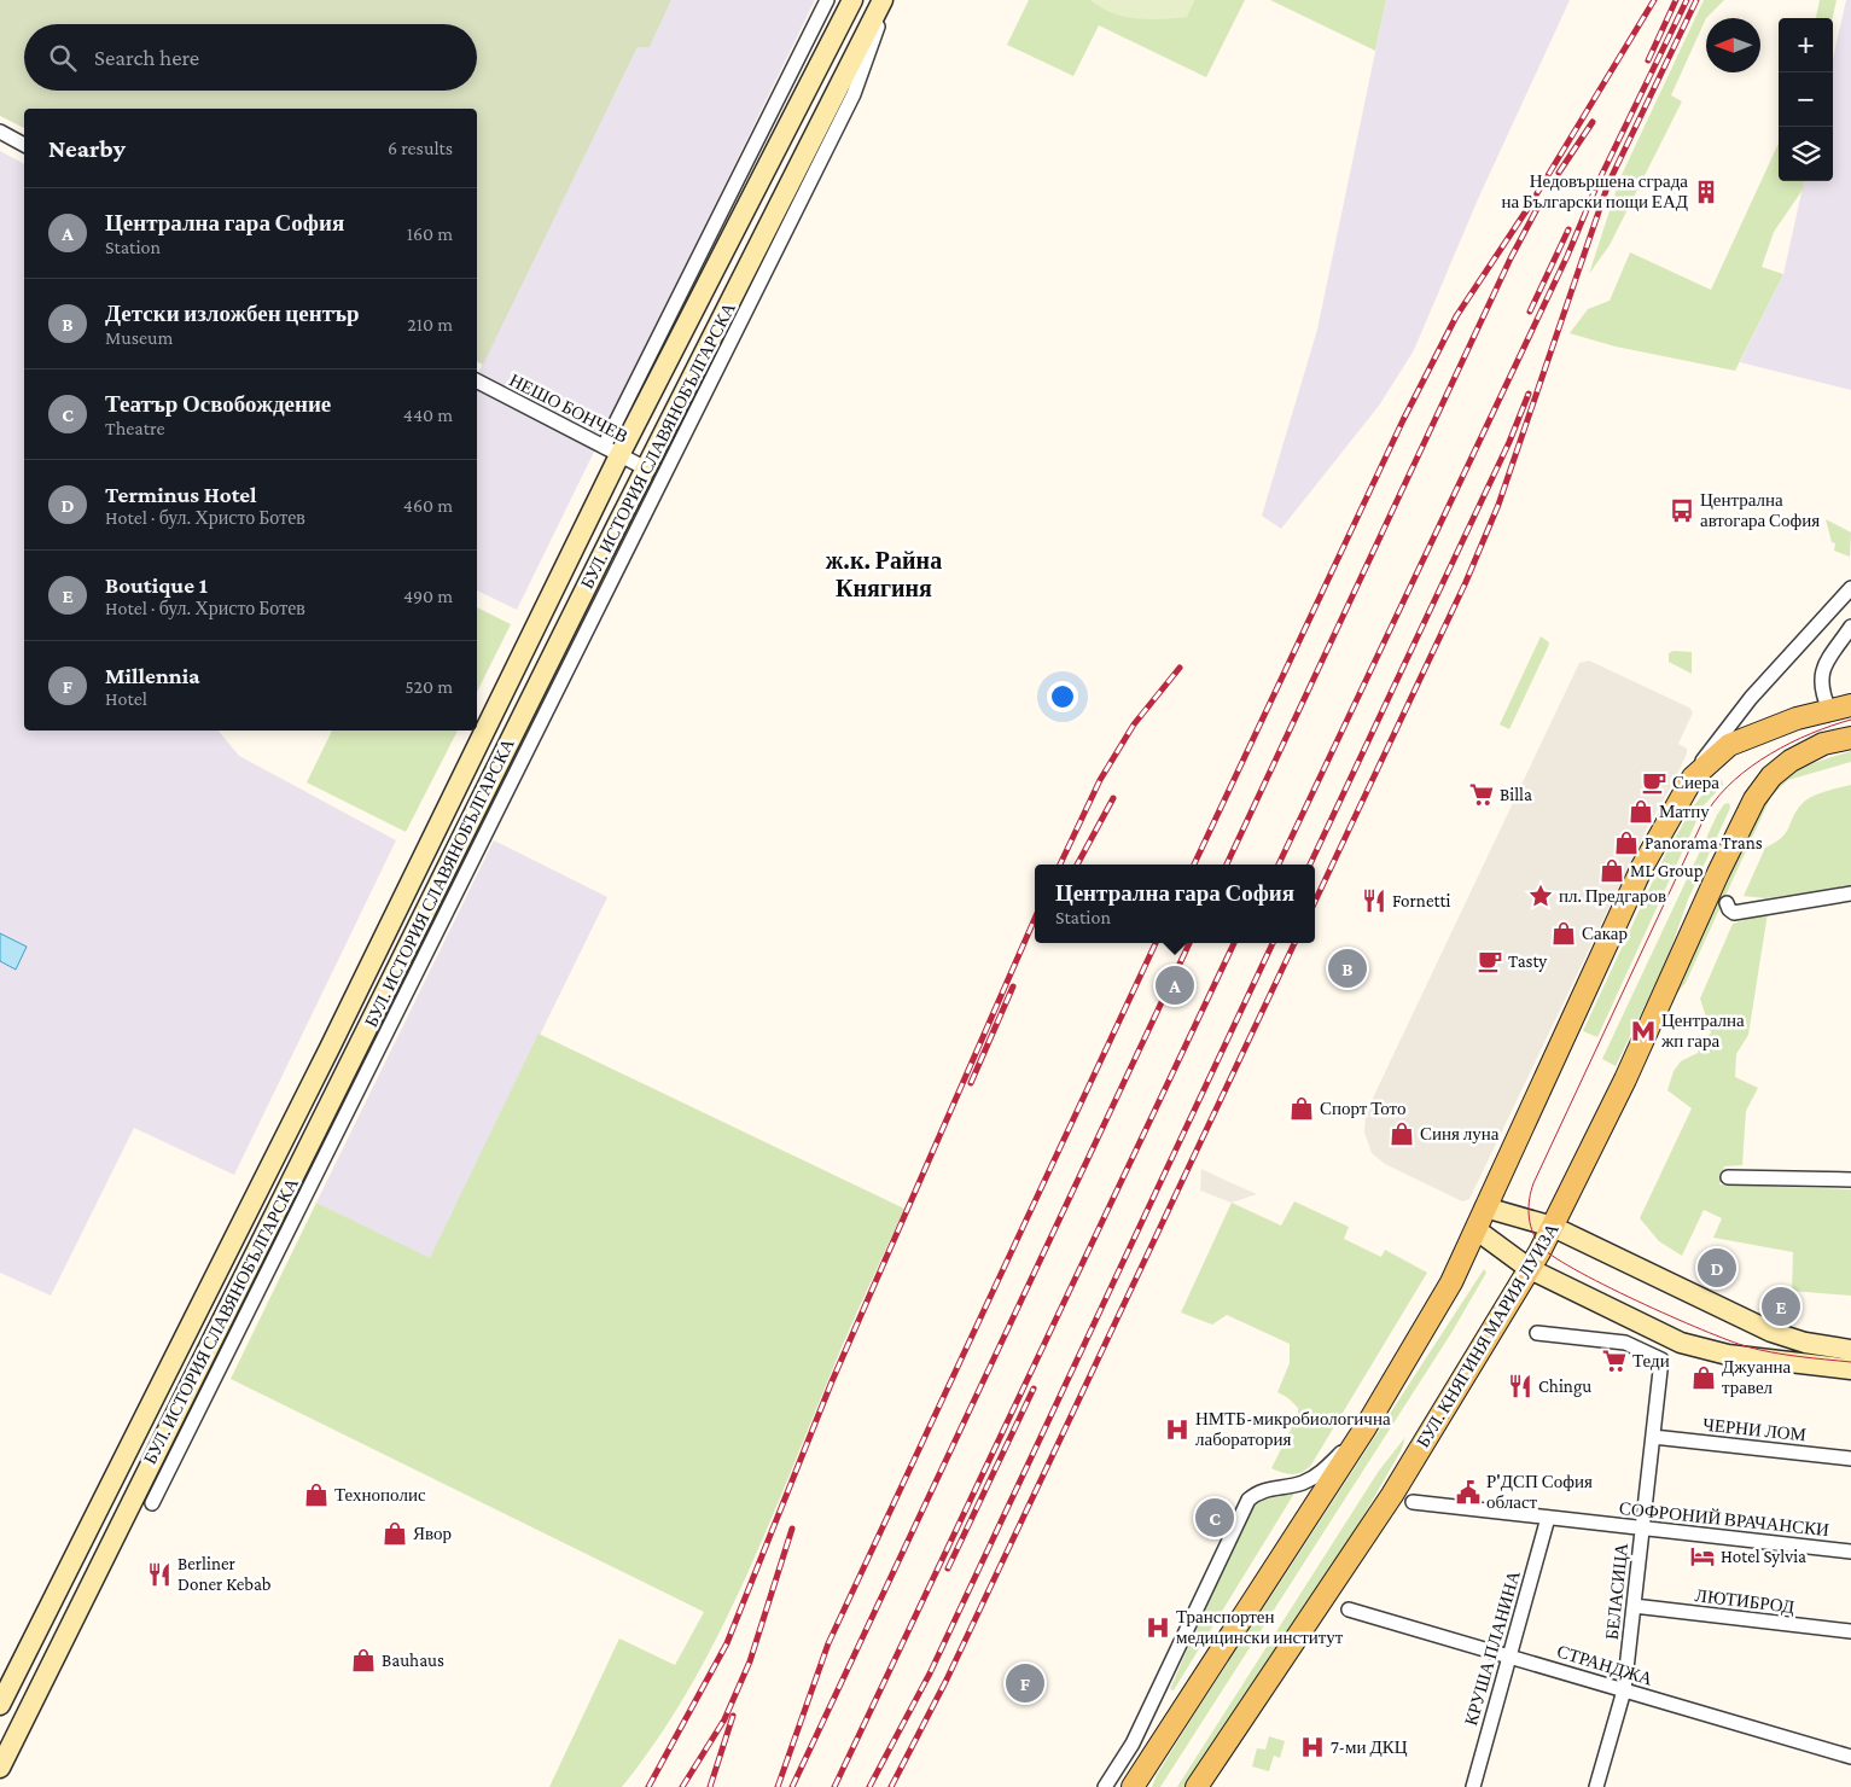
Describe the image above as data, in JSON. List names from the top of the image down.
{
  "streets": {
    "main road": ["БУЛ. ИСТОРИЯ СЛАВЯНОБЪЛГАРСКА", "БУЛ. КНЯГИНЯ МАРИЯ ЛУИЗА"],
    "street": [
      "НЕШО БОНЧЕВ",
      "ЧЕРНИ ЛОМ",
      "СОФРОНИЙ ВРАЧАНСКИ",
      "БЕЛАСИЦА",
      "ЛЮТИБРОД",
      "КРУША ПЛАНИНА",
      "СТРАНДЖА"
    ]
  },
  "crossings": [
    ["НЕШО БОНЧЕВ", "БУЛ. ИСТОРИЯ СЛАВЯНОБЪЛГАРСКА"],
    ["ЧЕРНИ ЛОМ", "БЕЛАСИЦА"],
    ["СОФРОНИЙ ВРАЧАНСКИ", "БЕЛАСИЦА"],
    ["СОФРОНИЙ ВРАЧАНСКИ", "КРУША ПЛАНИНА"],
    ["БЕЛАСИЦА", "ЛЮТИБРОД"],
    ["БЕЛАСИЦА", "СТРАНДЖА"],
    ["КРУША ПЛАНИНА", "СТРАНДЖА"]
  ],
  "districts": ["ж.к. Райна Княгиня"],
  "places": {
    "building": ["Недовършена сграда на Български пощи ЕАД"],
    "bus stop": ["Централна автогара София"],
    "cafe": ["Сиера", "Tasty"],
    "supermarket": ["Billa", "Теди"],
    "shop": [
      "Матпу",
      "Panorama Trans",
      "ML Group",
      "Сакар",
      "Спорт Тото",
      "Синя луна",
      "Джуанна травел",
      "Технополис",
      "Явор",
      "Bauhaus"
    ],
    "place": ["пл. Предгаров"],
    "restaurant": ["Fornetti", "Chingu", "Berliner Doner Kebab"],
    "metro station": ["Централна жп гара"],
    "hospital": ["НМТБ-микробиологична лаборатория", "Транспортен медицински институт", "7-ми ДКЦ"],
    "public building": ["Р'ДСП София област"],
    "hotel": ["Hotel Sylvia"]
  },
  "north": "left",
  "page": {
    "map_buttons": ["+", "−"],
    "search": "Search here",
    "heading": ["Nearby", "6 results"],
    "list": [
      {
        "mark": "A",
        "name": "Централна гара София",
        "note": "Station",
        "value": "160 m"
      },
      {
        "mark": "B",
        "name": "Детски изложбен център",
        "note": "Museum",
        "value": "210 m"
      },
      {
        "mark": "C",
        "name": "Театър Освобождение",
        "note": "Theatre",
        "value": "440 m"
      },
      {
        "mark": "D",
        "name": "Terminus Hotel",
        "note": "Hotel · бул. Христо Ботев",
        "value": "460 m"
      },
      {
        "mark": "E",
        "name": "Boutique 1",
        "note": "Hotel · бул. Христо Ботев",
        "value": "490 m"
      },
      {
        "mark": "F",
        "name": "Millennia",
        "note": "Hotel",
        "value": "520 m"
      }
    ],
    "popup": ["Централна гара София", "Station"],
    "pins": [
      "B",
      "A",
      "D",
      "E",
      "C",
      "F"
    ]
  }
}
